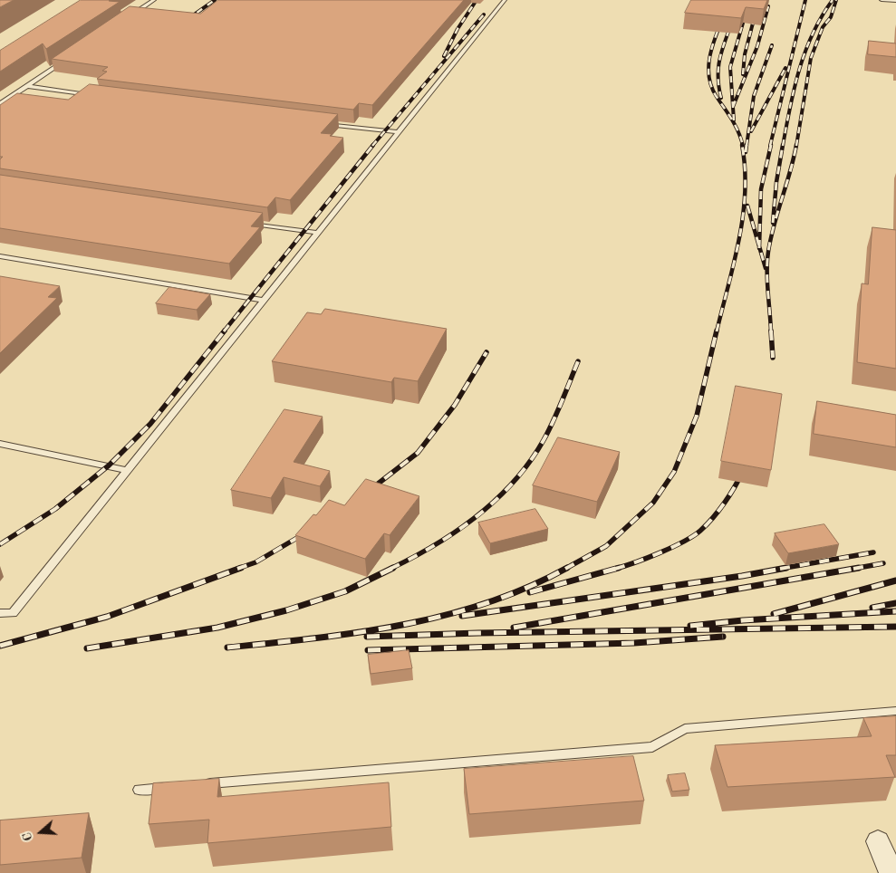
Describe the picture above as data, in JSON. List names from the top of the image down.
{
  "north": "left"
}
